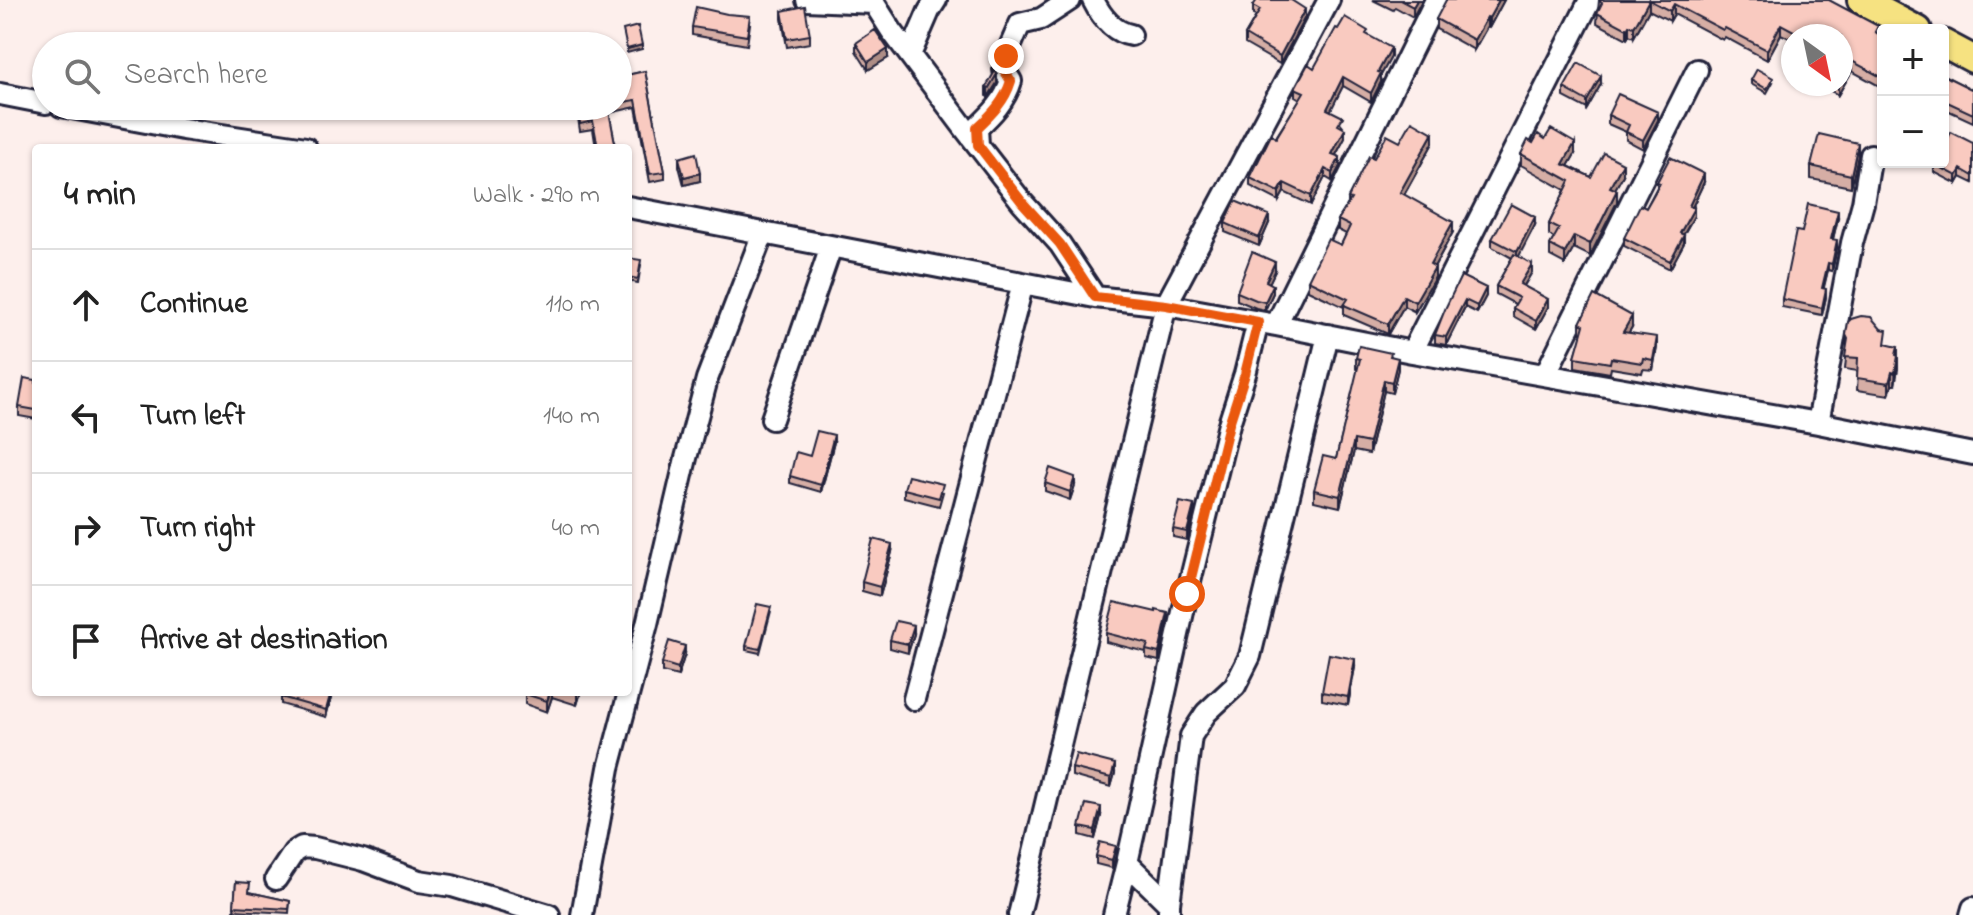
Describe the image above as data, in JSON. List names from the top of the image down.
{
  "north": "bottom right",
  "page": {
    "map_buttons": ["+", "−"],
    "search": "Search here",
    "heading": ["4 min", "Walk · 290 m"],
    "list": [
      ["Continue", "110 m"],
      ["Turn left", "140 m"],
      ["Turn right", "40 m"],
      "Arrive at destination"
    ]
  }
}
